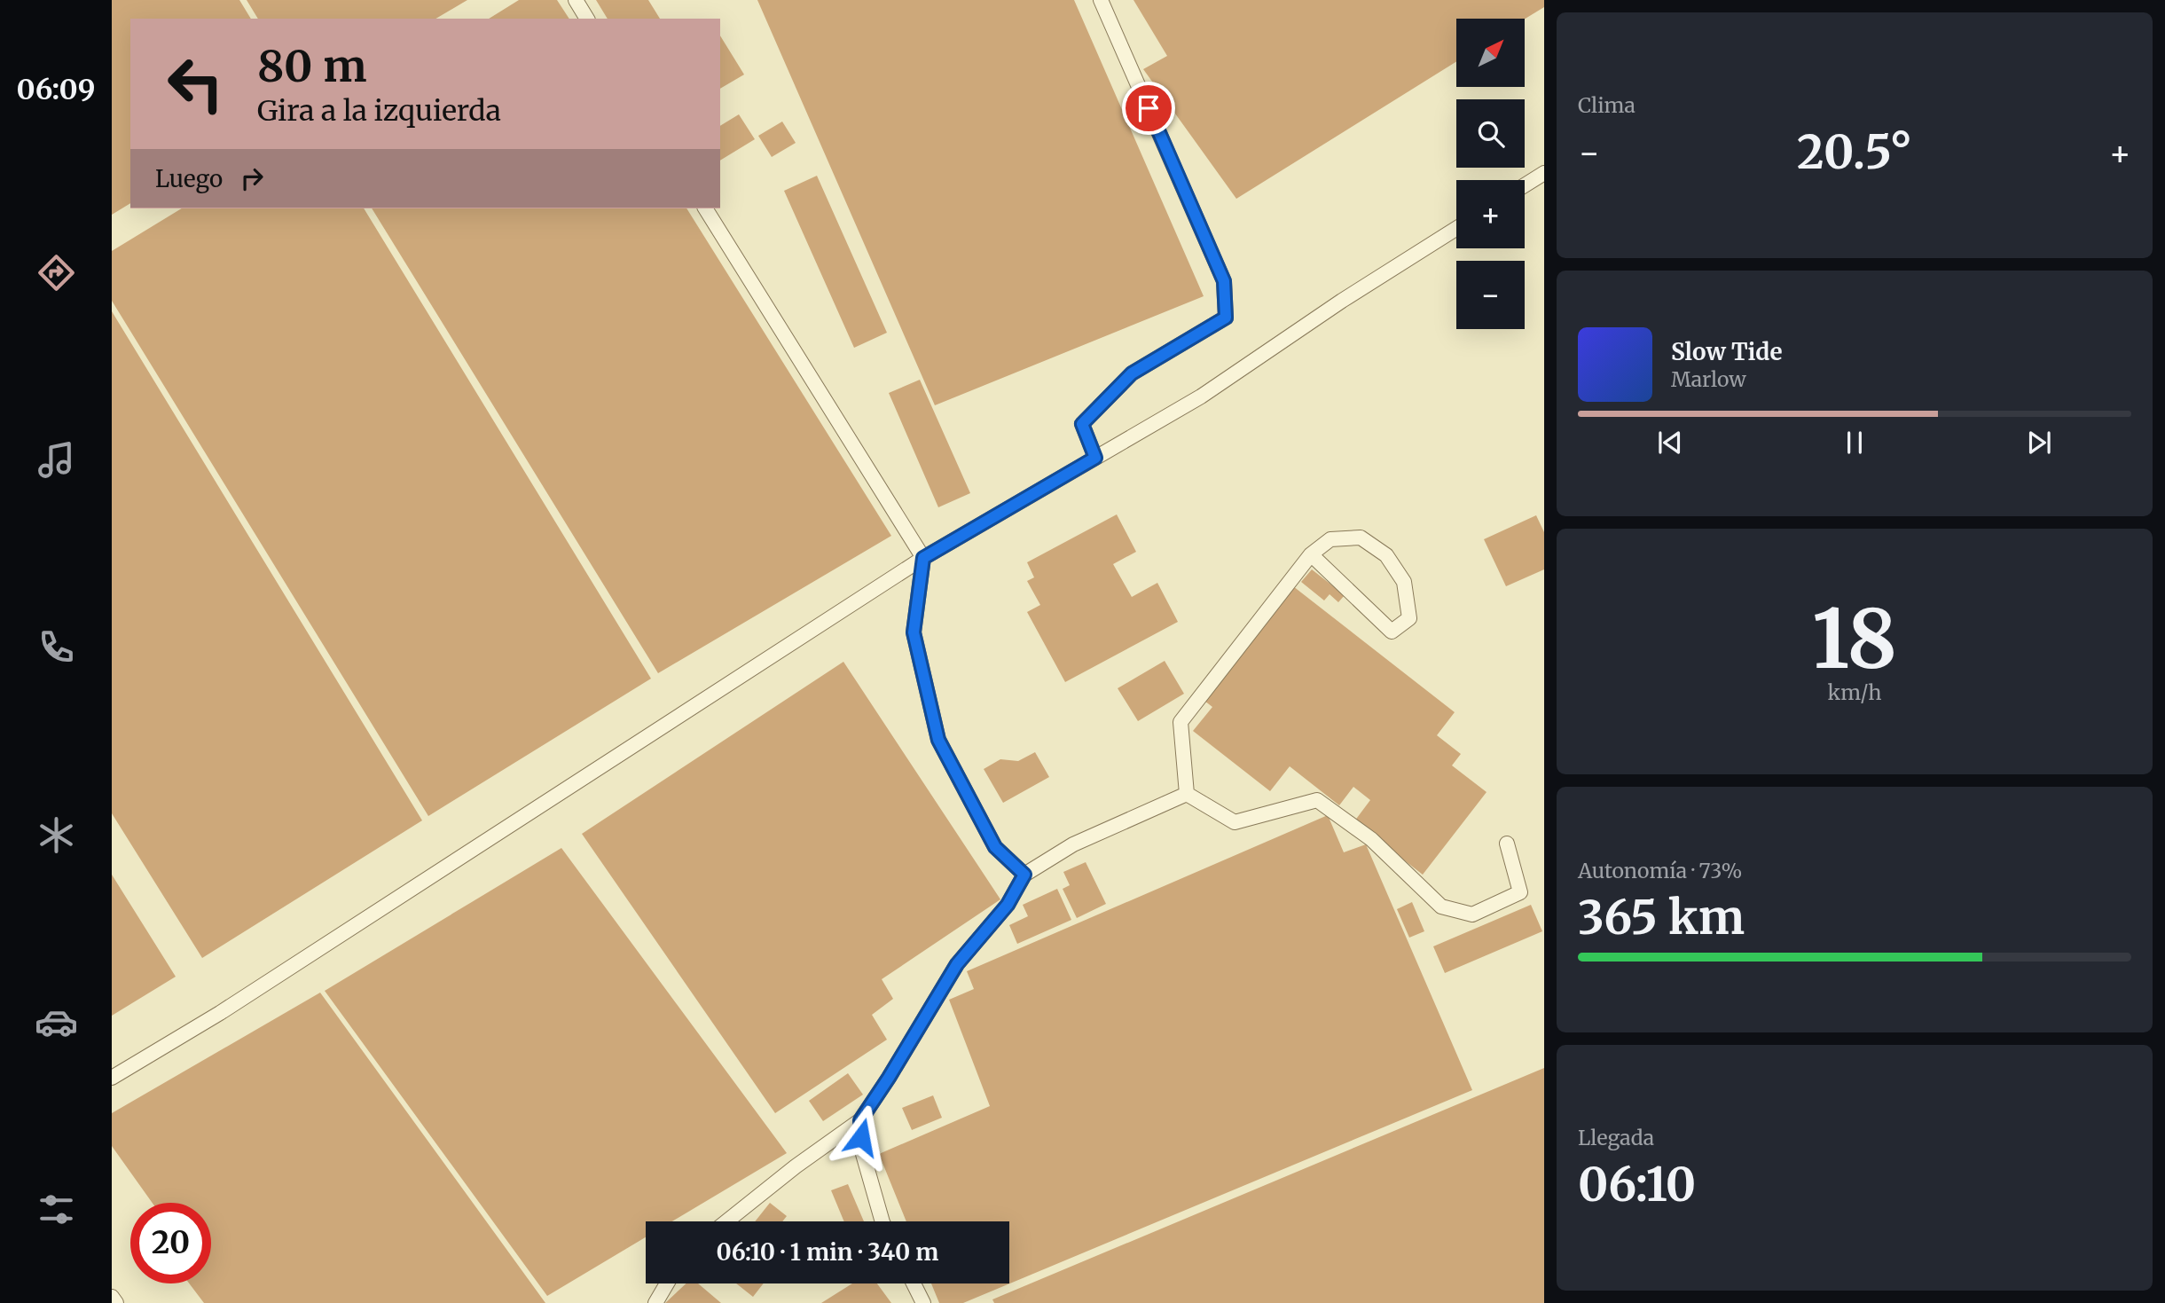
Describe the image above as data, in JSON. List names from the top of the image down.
{
  "north": "top right",
  "page": {
    "tabs": "06:09",
    "tile": [
      "Clima",
      ["18", "km/h"],
      ["Autonomía · 73%", "365 km"],
      ["Llegada", "06:10"]
    ],
    "map_buttons": ["+", "−"],
    "turn": ["80 m", "Gira a la izquierda"],
    "heat": ["−", "20.5°", "+"],
    "then": "Luego",
    "song": ["Slow Tide", "Marlow"],
    "limit": "20",
    "trip": "06:10 · 1 min · 340 m"
  }
}
